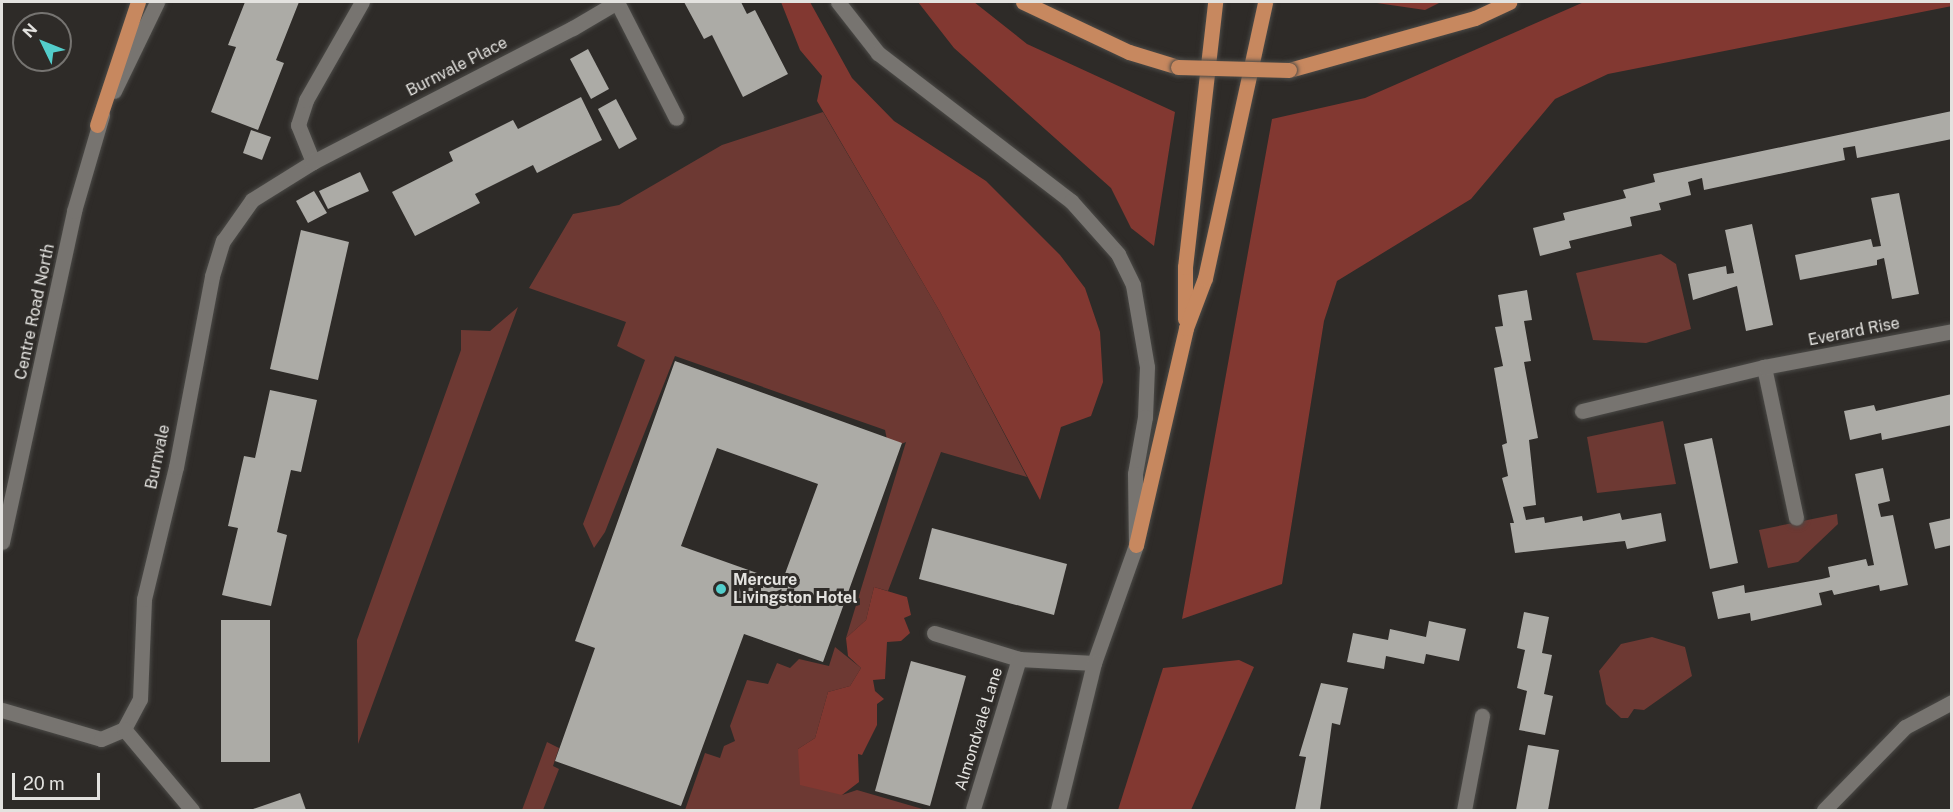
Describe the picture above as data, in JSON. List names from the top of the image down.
{
  "streets": {
    "street": [
      "Burnvale Place",
      "Centre Road North",
      "Everard Rise",
      "Burnvale",
      "Almondvale Lane"
    ]
  },
  "crossings": [
    ["Burnvale Place", "Burnvale"]
  ],
  "places": ["Mercure Livingston Hotel"],
  "scale_bar": "20 m",
  "north": "top left"
}
